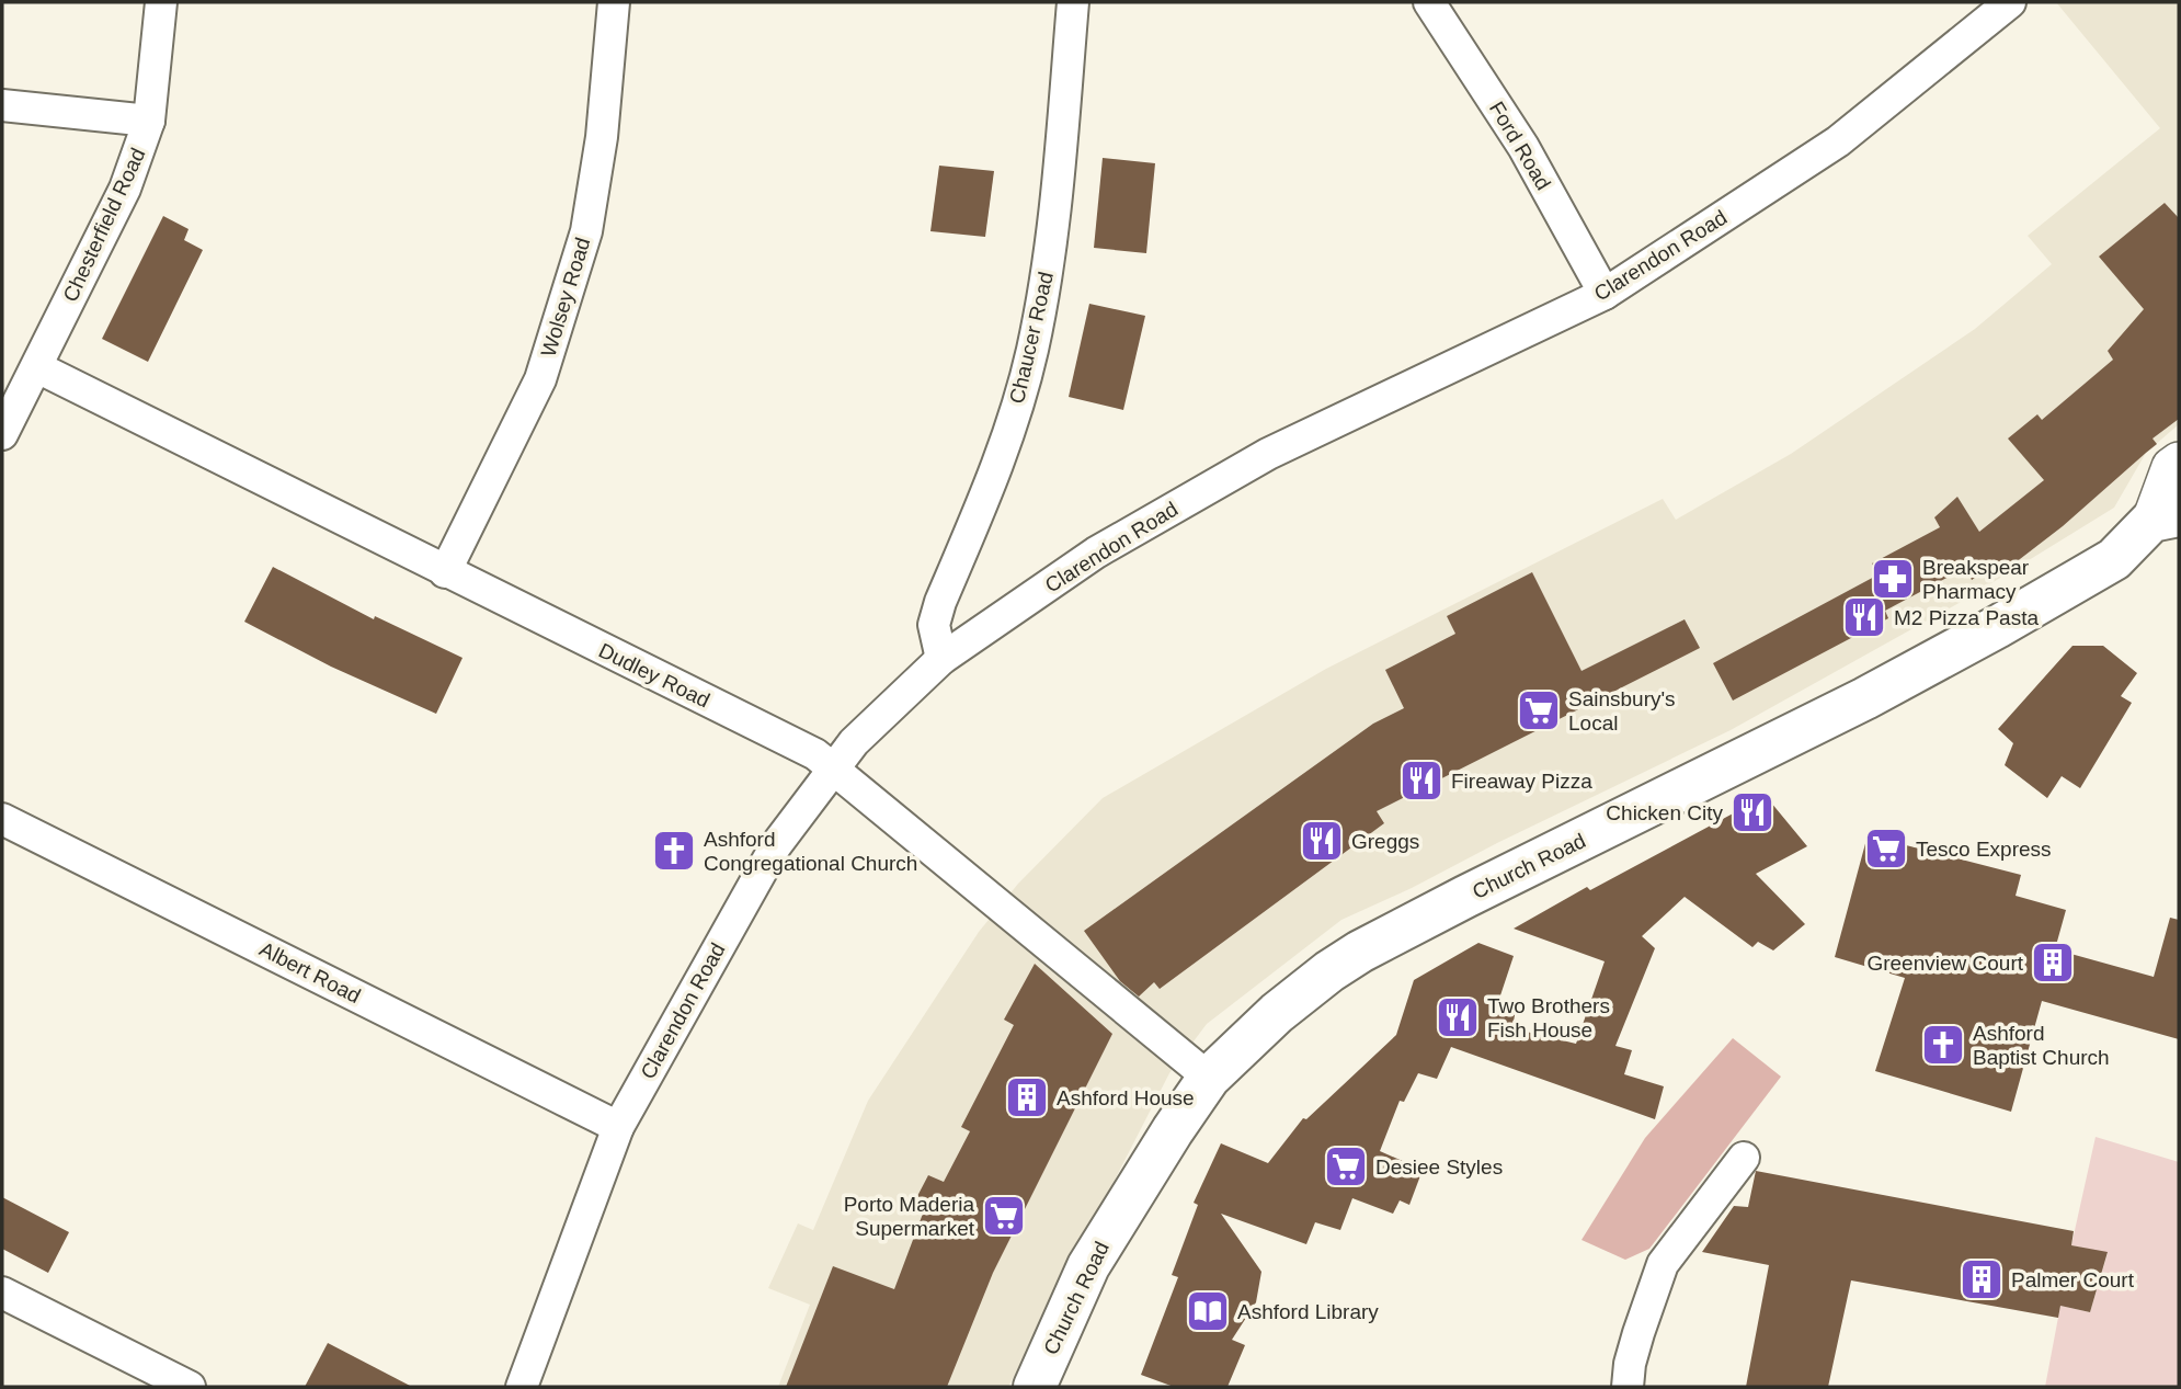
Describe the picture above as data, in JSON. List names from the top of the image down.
{
  "streets": {
    "main road": ["Church Road"],
    "street": [
      "Ford Road",
      "Chesterfield Road",
      "Clarendon Road",
      "Wolsey Road",
      "Chaucer Road",
      "Dudley Road",
      "Albert Road"
    ]
  },
  "crossings": [
    ["Ford Road", "Clarendon Road"],
    ["Chesterfield Road", "Dudley Road"],
    ["Clarendon Road", "Chaucer Road"],
    ["Clarendon Road", "Dudley Road"],
    ["Clarendon Road", "Albert Road"],
    ["Wolsey Road", "Dudley Road"],
    ["Dudley Road", "Church Road"]
  ],
  "places": {
    "pharmacy": ["Breakspear Pharmacy"],
    "restaurant": [
      "M2 Pizza Pasta",
      "Fireaway Pizza",
      "Chicken City",
      "Greggs",
      "Two Brothers Fish House"
    ],
    "supermarket": [
      "Sainsbury's Local",
      "Tesco Express",
      "Desiee Styles",
      "Porto Maderia Supermarket"
    ],
    "church": ["Ashford Congregational Church", "Ashford Baptist Church"],
    "building": ["Greenview Court", "Ashford House", "Palmer Court"],
    "library": ["Ashford Library"]
  }
}
